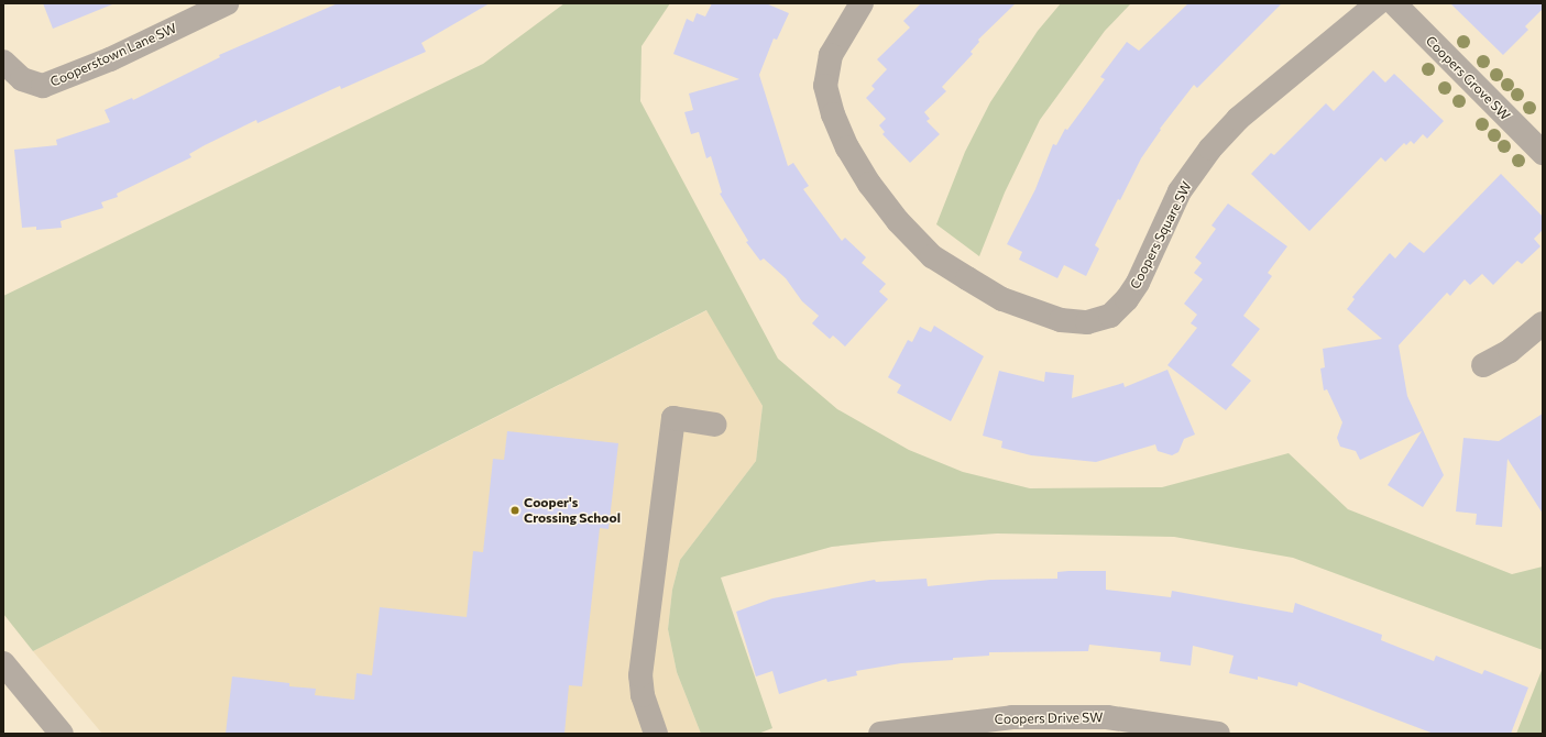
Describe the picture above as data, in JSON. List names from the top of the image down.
{
  "streets": {
    "street": [
      "Cooperstown Lane SW",
      "Coopers Grove SW",
      "Coopers Square SW",
      "Coopers Drive SW"
    ]
  },
  "places": ["Cooper's Crossing School"]
}
